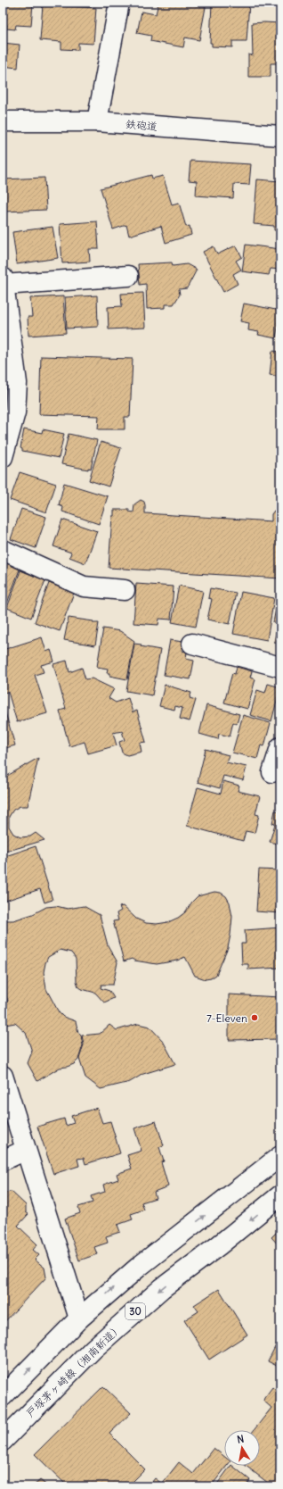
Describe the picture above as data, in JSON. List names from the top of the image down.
{
  "streets": {
    "street": ["鉄砲道", "30", "戸塚茅ヶ崎線（湘南新道）"]
  },
  "places": ["7-Eleven"],
  "north": "top"
}
